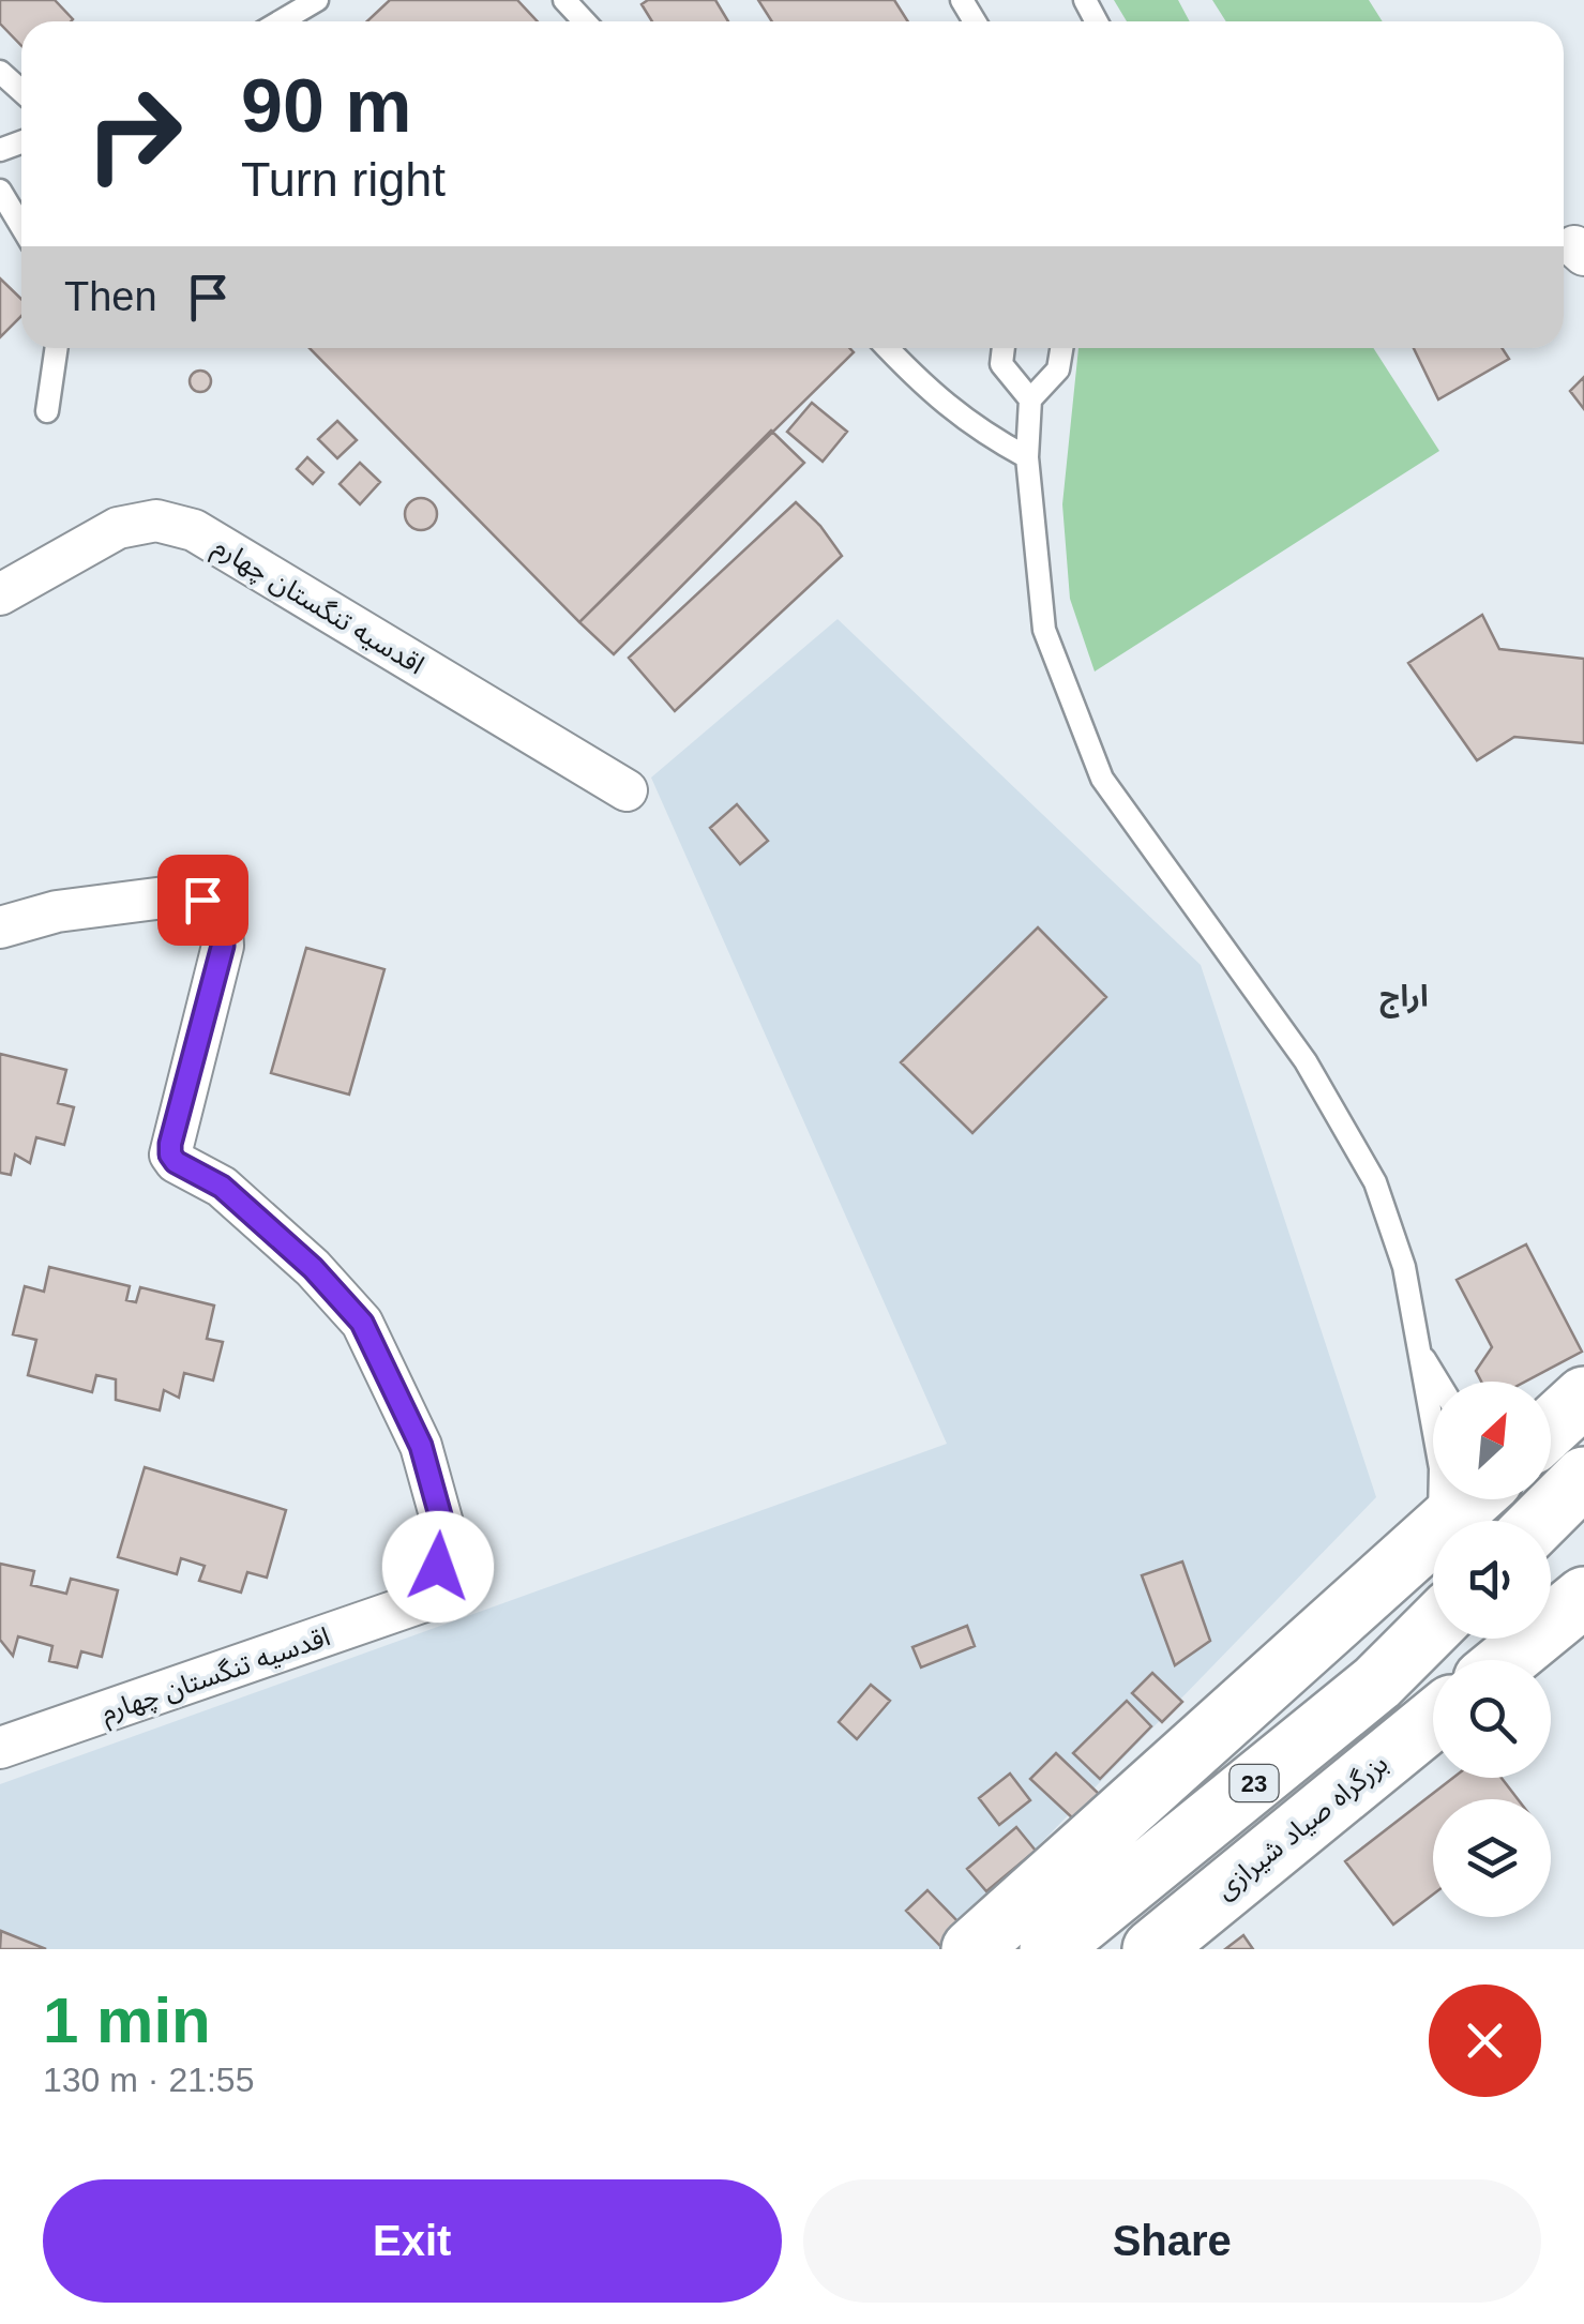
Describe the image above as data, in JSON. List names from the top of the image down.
{
  "streets": {
    "highway": ["23", "بزرگراه صیاد شیرازی"],
    "street": ["اقدسیه تنگستان چهارم"]
  },
  "districts": ["اراج"],
  "north": "top right",
  "page": {
    "turn": ["90 m", "Turn right"],
    "then": "Then",
    "heading": ["1 min", "130 m · 21:55"],
    "buttons": ["Exit", "Share"]
  }
}
